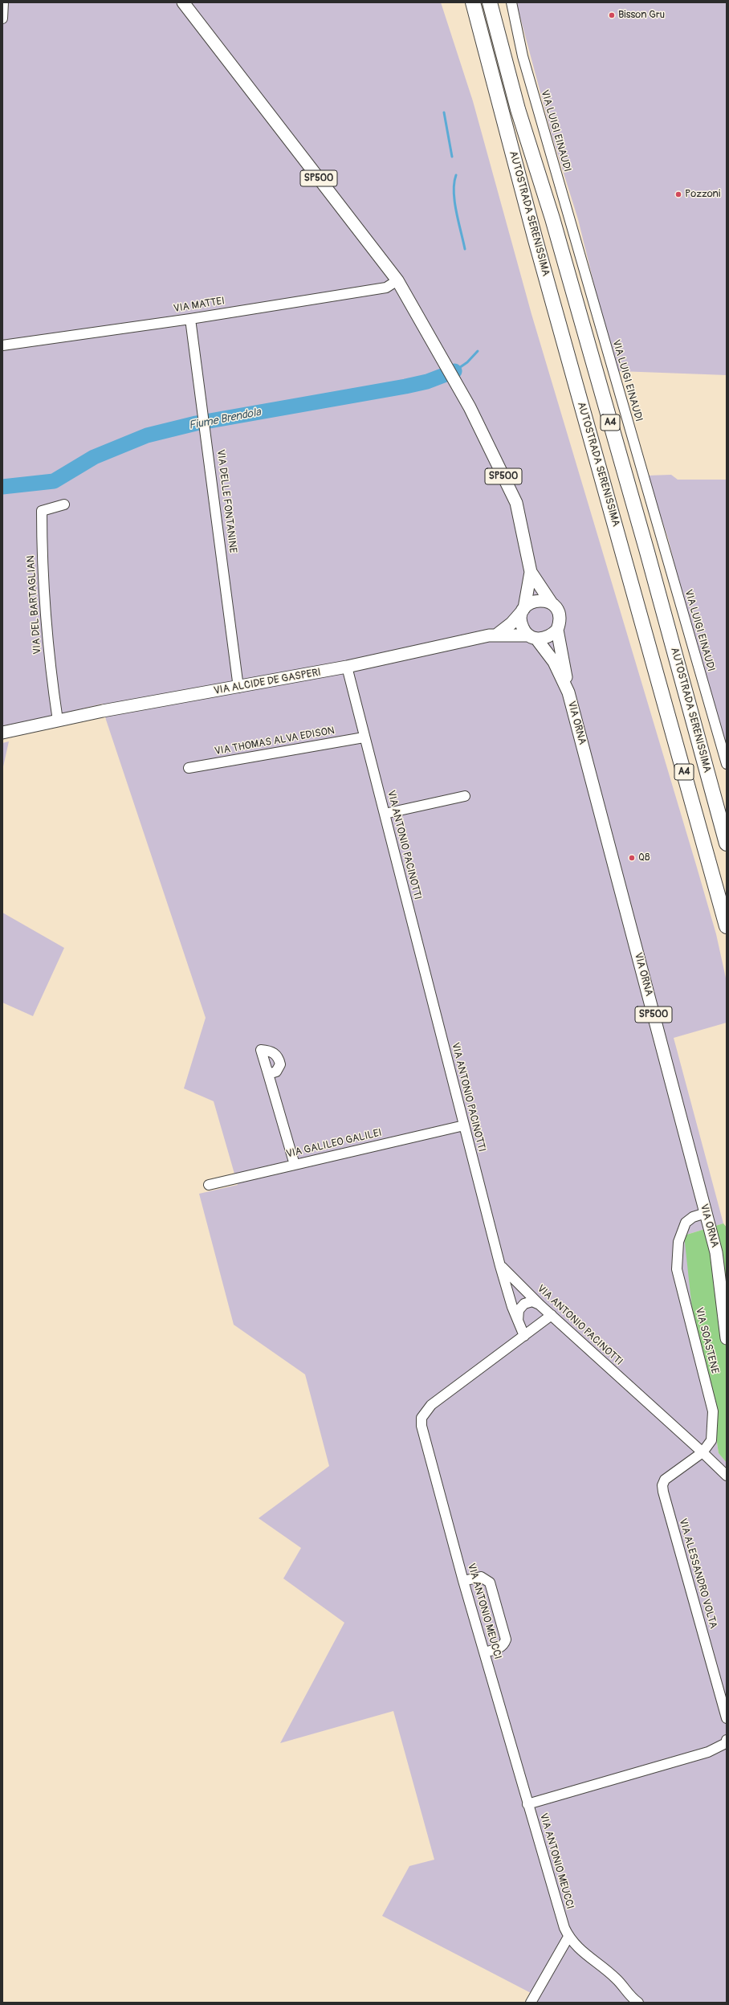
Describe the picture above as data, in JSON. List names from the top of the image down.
{
  "streets": {
    "highway": ["AUTOSTRADA SERENISSIMA", "A4"],
    "main road": ["SP500", "VIA ALCIDE DE GASPERI", "VIA ORNA"],
    "street": [
      "VIA LUIGI EINAUDI",
      "VIA MATTEI",
      "VIA DELLE FONTANINE",
      "VIA DEL BARTAGLIAN",
      "VIA THOMAS ALVA EDISON",
      "VIA ANTONIO PACINOTTI",
      "VIA GALILEO GALILEI",
      "VIA SOASTENE",
      "VIA ALESSANDRO VOLTA",
      "VIA ANTONIO MEUCCI"
    ]
  },
  "crossings": [
    ["SP500", "VIA MATTEI"],
    ["SP500", "VIA ALCIDE DE GASPERI"],
    ["SP500", "VIA ORNA"],
    ["VIA MATTEI", "VIA DELLE FONTANINE"],
    ["VIA DELLE FONTANINE", "VIA ALCIDE DE GASPERI"],
    ["VIA DEL BARTAGLIAN", "VIA ALCIDE DE GASPERI"],
    ["VIA ALCIDE DE GASPERI", "VIA ORNA"],
    ["VIA ALCIDE DE GASPERI", "VIA ANTONIO PACINOTTI"],
    ["VIA ORNA", "VIA SOASTENE"],
    ["VIA THOMAS ALVA EDISON", "VIA ANTONIO PACINOTTI"],
    ["VIA ANTONIO PACINOTTI", "VIA GALILEO GALILEI"],
    ["VIA ANTONIO PACINOTTI", "VIA SOASTENE"],
    ["VIA ANTONIO PACINOTTI", "VIA ALESSANDRO VOLTA"],
    ["VIA ANTONIO PACINOTTI", "VIA ANTONIO MEUCCI"],
    ["VIA SOASTENE", "VIA ALESSANDRO VOLTA"]
  ],
  "water": ["Fiume Brendola"],
  "places": ["Bisson Gru", "Pozzoni", "Q8"]
}
